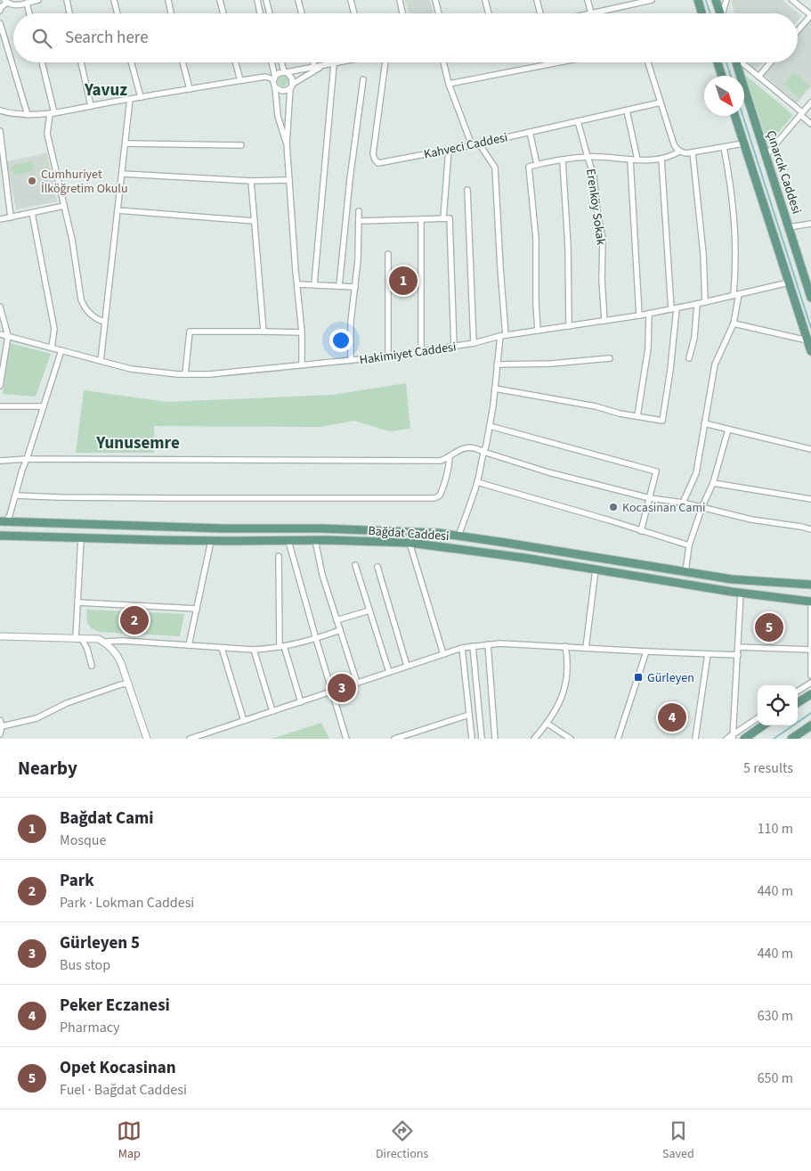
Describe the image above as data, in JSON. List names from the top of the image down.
{
  "streets": {
    "main road": ["Çınarcık Caddesi", "Bağdat Caddesi"],
    "street": ["Kahveci Caddesi", "Erenköy Sokak", "Hakimiyet Caddesi"]
  },
  "crossings": [
    ["Kahveci Caddesi", "Erenköy Sokak"],
    ["Erenköy Sokak", "Hakimiyet Caddesi"]
  ],
  "districts": ["Yavuz", "Yunusemre"],
  "places": {
    "other": ["Cumhuriyet İlköğretim Okulu", "Kocasinan Cami"],
    "transit": ["Gürleyen"]
  },
  "north": "bottom right",
  "page": {
    "search": "Search here",
    "pins": [
      "1",
      "2",
      "5",
      "3",
      "4"
    ],
    "heading": ["Nearby", "5 results"],
    "list": [
      {
        "mark": "1",
        "name": "Bağdat Cami",
        "note": "Mosque",
        "value": "110 m"
      },
      {
        "mark": "2",
        "name": "Park",
        "note": "Park · Lokman Caddesi",
        "value": "440 m"
      },
      {
        "mark": "3",
        "name": "Gürleyen 5",
        "note": "Bus stop",
        "value": "440 m"
      },
      {
        "mark": "4",
        "name": "Peker Eczanesi",
        "note": "Pharmacy",
        "value": "630 m"
      },
      {
        "mark": "5",
        "name": "Opet Kocasinan",
        "note": "Fuel · Bağdat Caddesi",
        "value": "650 m"
      }
    ],
    "nav": ["Map", "Directions", "Saved"]
  }
}
